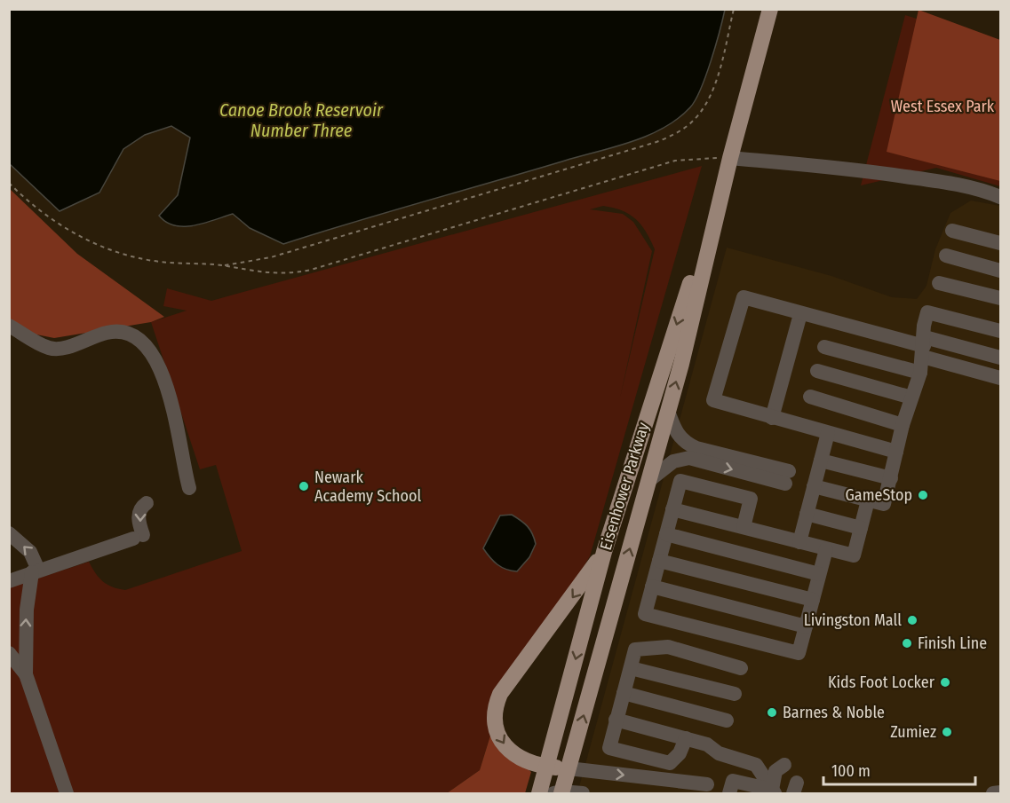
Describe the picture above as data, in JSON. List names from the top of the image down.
{
  "streets": {
    "main road": ["Eisenhower Parkway"]
  },
  "water": ["Canoe Brook Reservoir Number Three"],
  "parks": ["West Essex Park"],
  "places": [
    "Newark Academy School",
    "GameStop",
    "Livingston Mall",
    "Finish Line",
    "Kids Foot Locker",
    "Barnes & Noble",
    "Zumiez"
  ],
  "scale_bar": "100 m"
}
